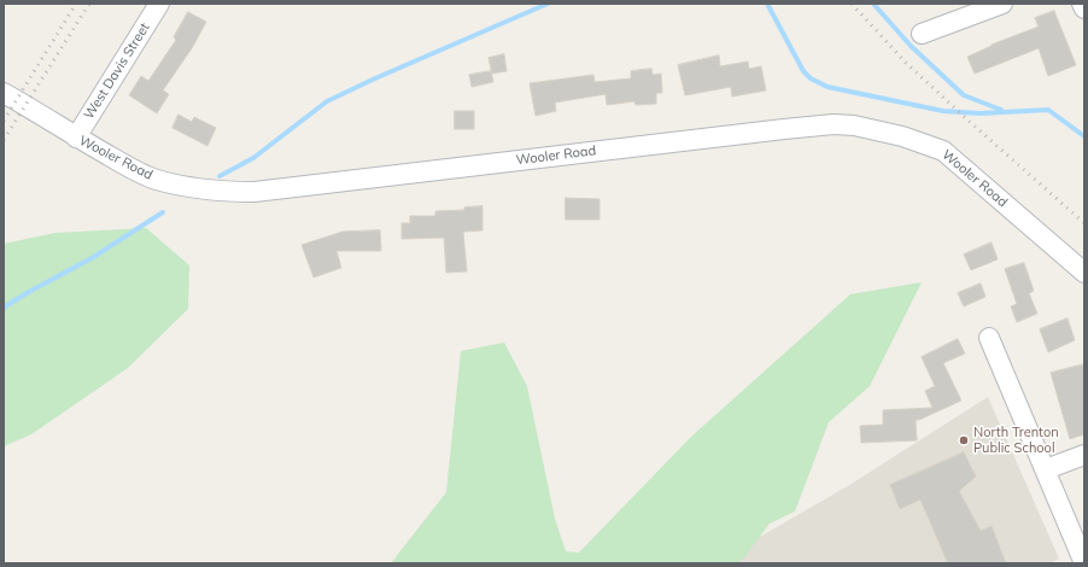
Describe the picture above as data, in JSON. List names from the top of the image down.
{
  "streets": {
    "street": ["West Davis Street", "Wooler Road"]
  },
  "crossings": [
    ["West Davis Street", "Wooler Road"]
  ],
  "places": ["North Trenton Public School"]
}
